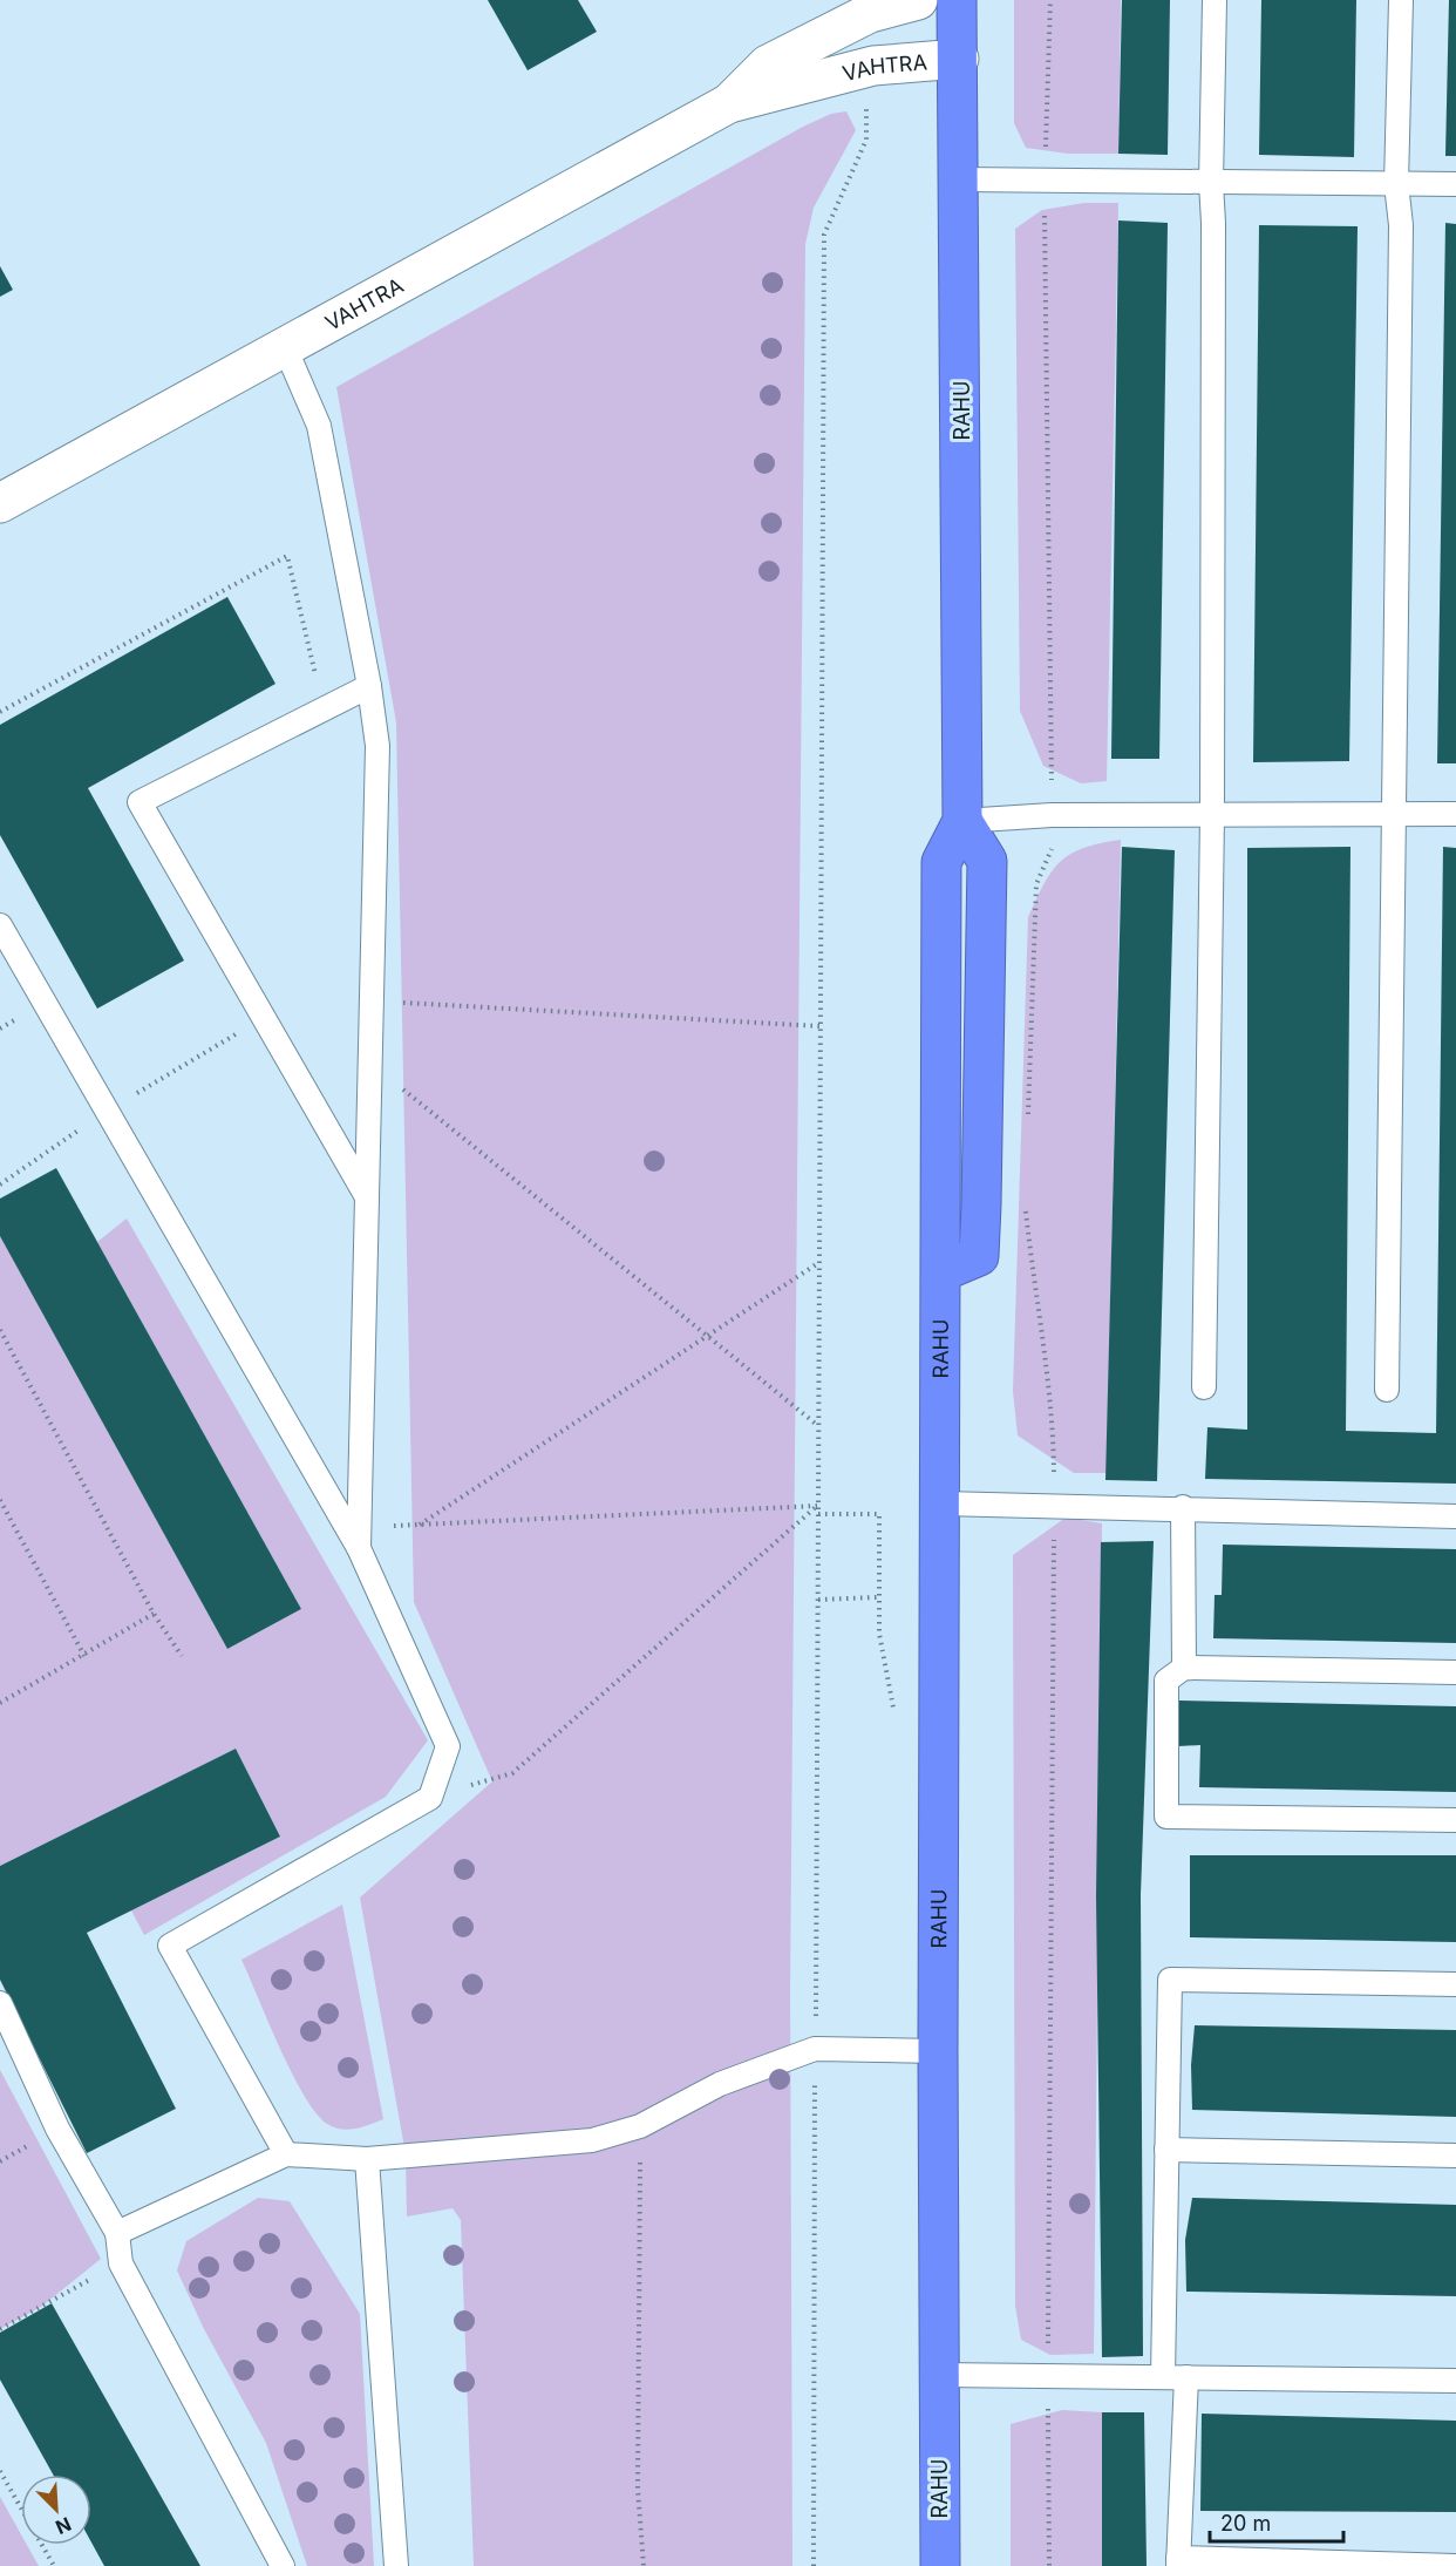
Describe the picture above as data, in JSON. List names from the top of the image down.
{
  "streets": {
    "highway": ["RAHU"],
    "street": ["VAHTRA"]
  },
  "crossings": [
    ["VAHTRA", "RAHU"]
  ],
  "scale_bar": "20 m",
  "north": "bottom right"
}
